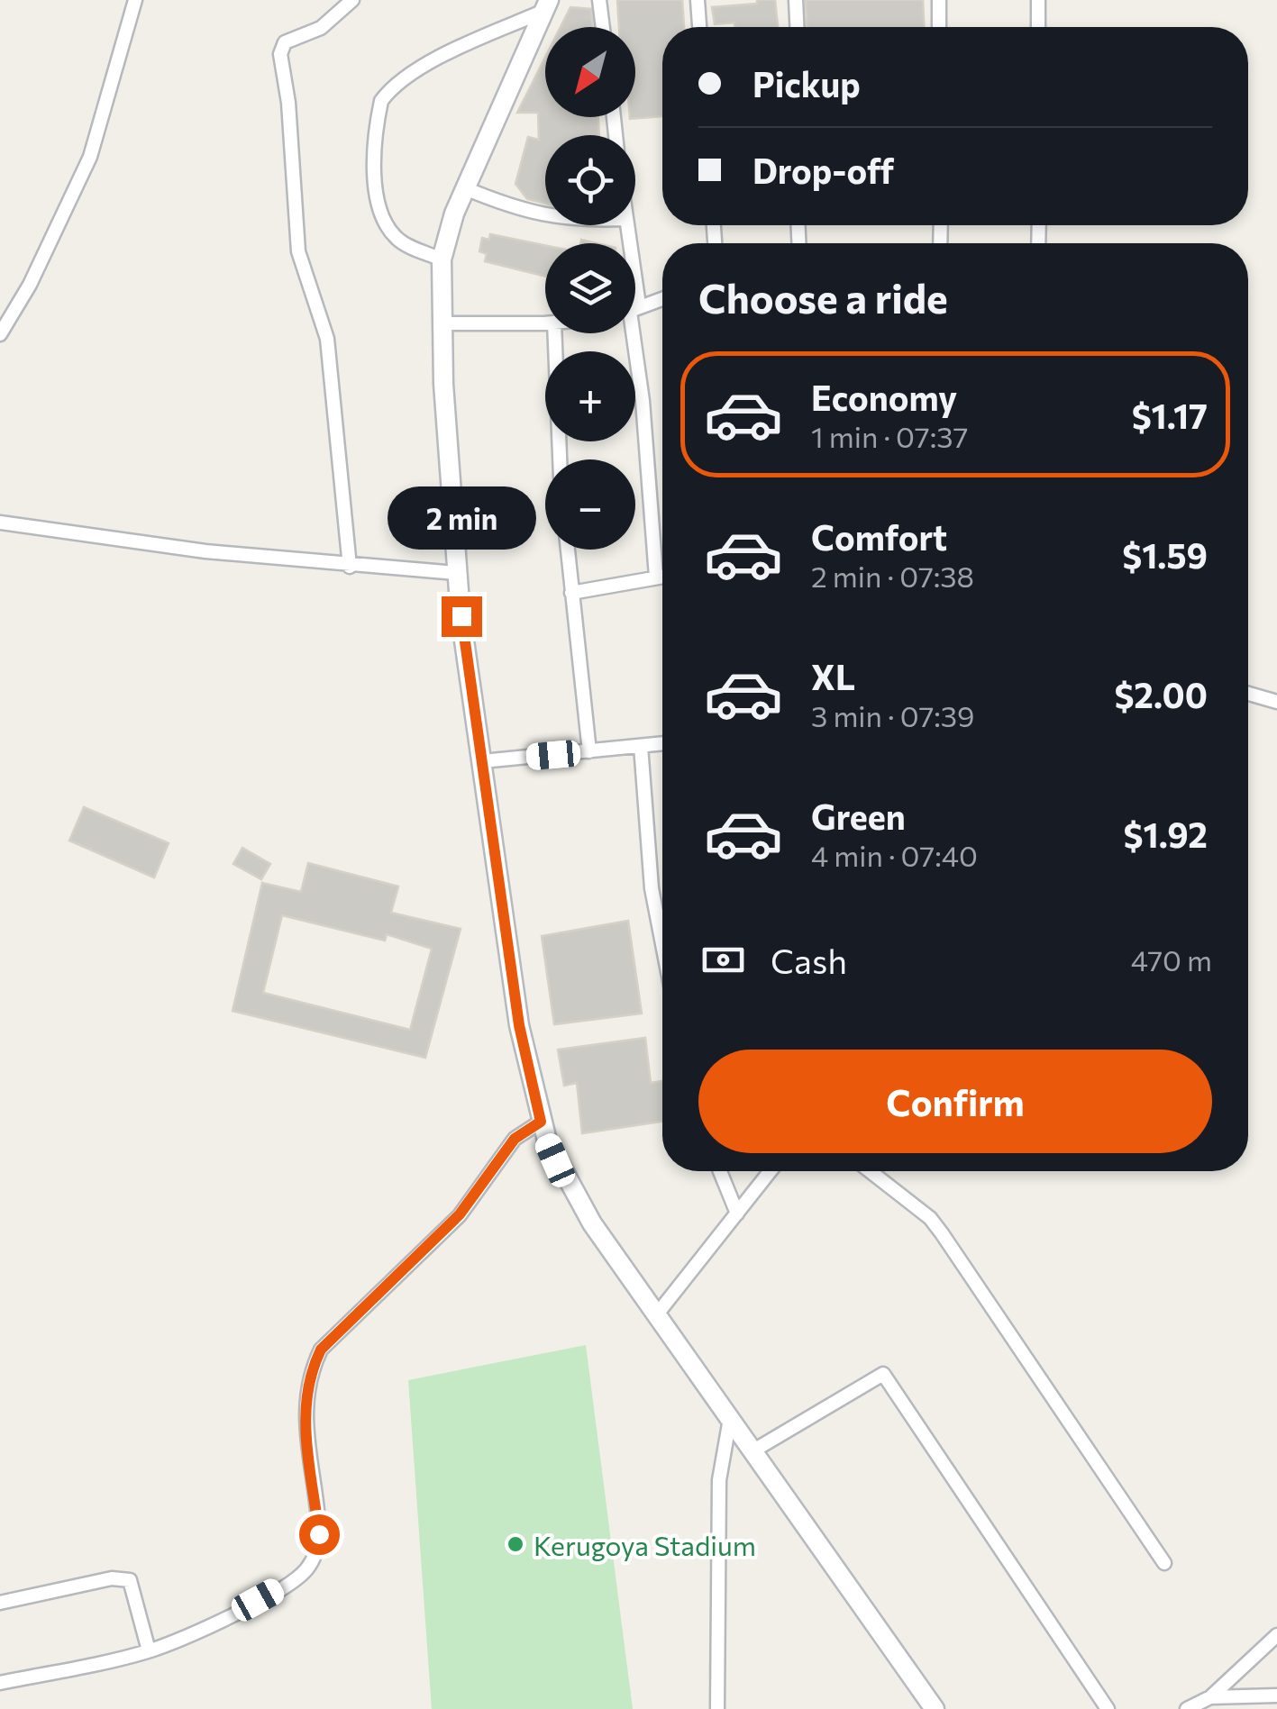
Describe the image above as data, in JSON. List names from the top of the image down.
{
  "places": ["Kerugoya Stadium"],
  "north": "bottom left",
  "page": {
    "map_buttons": ["+", "−"],
    "banner": ["Pickup", "Drop-off"],
    "heading": "Choose a ride",
    "list": [
      {
        "name": "Economy",
        "note": "1 min · 07:37",
        "value": "$1.17"
      },
      {
        "name": "Comfort",
        "note": "2 min · 07:38",
        "value": "$1.59"
      },
      {
        "name": "XL",
        "note": "3 min · 07:39",
        "value": "$2.00"
      },
      {
        "name": "Green",
        "note": "4 min · 07:40",
        "value": "$1.92"
      }
    ],
    "bubble": "2 min",
    "pay": ["Cash", "470 m"],
    "buttons": "Confirm"
  }
}
